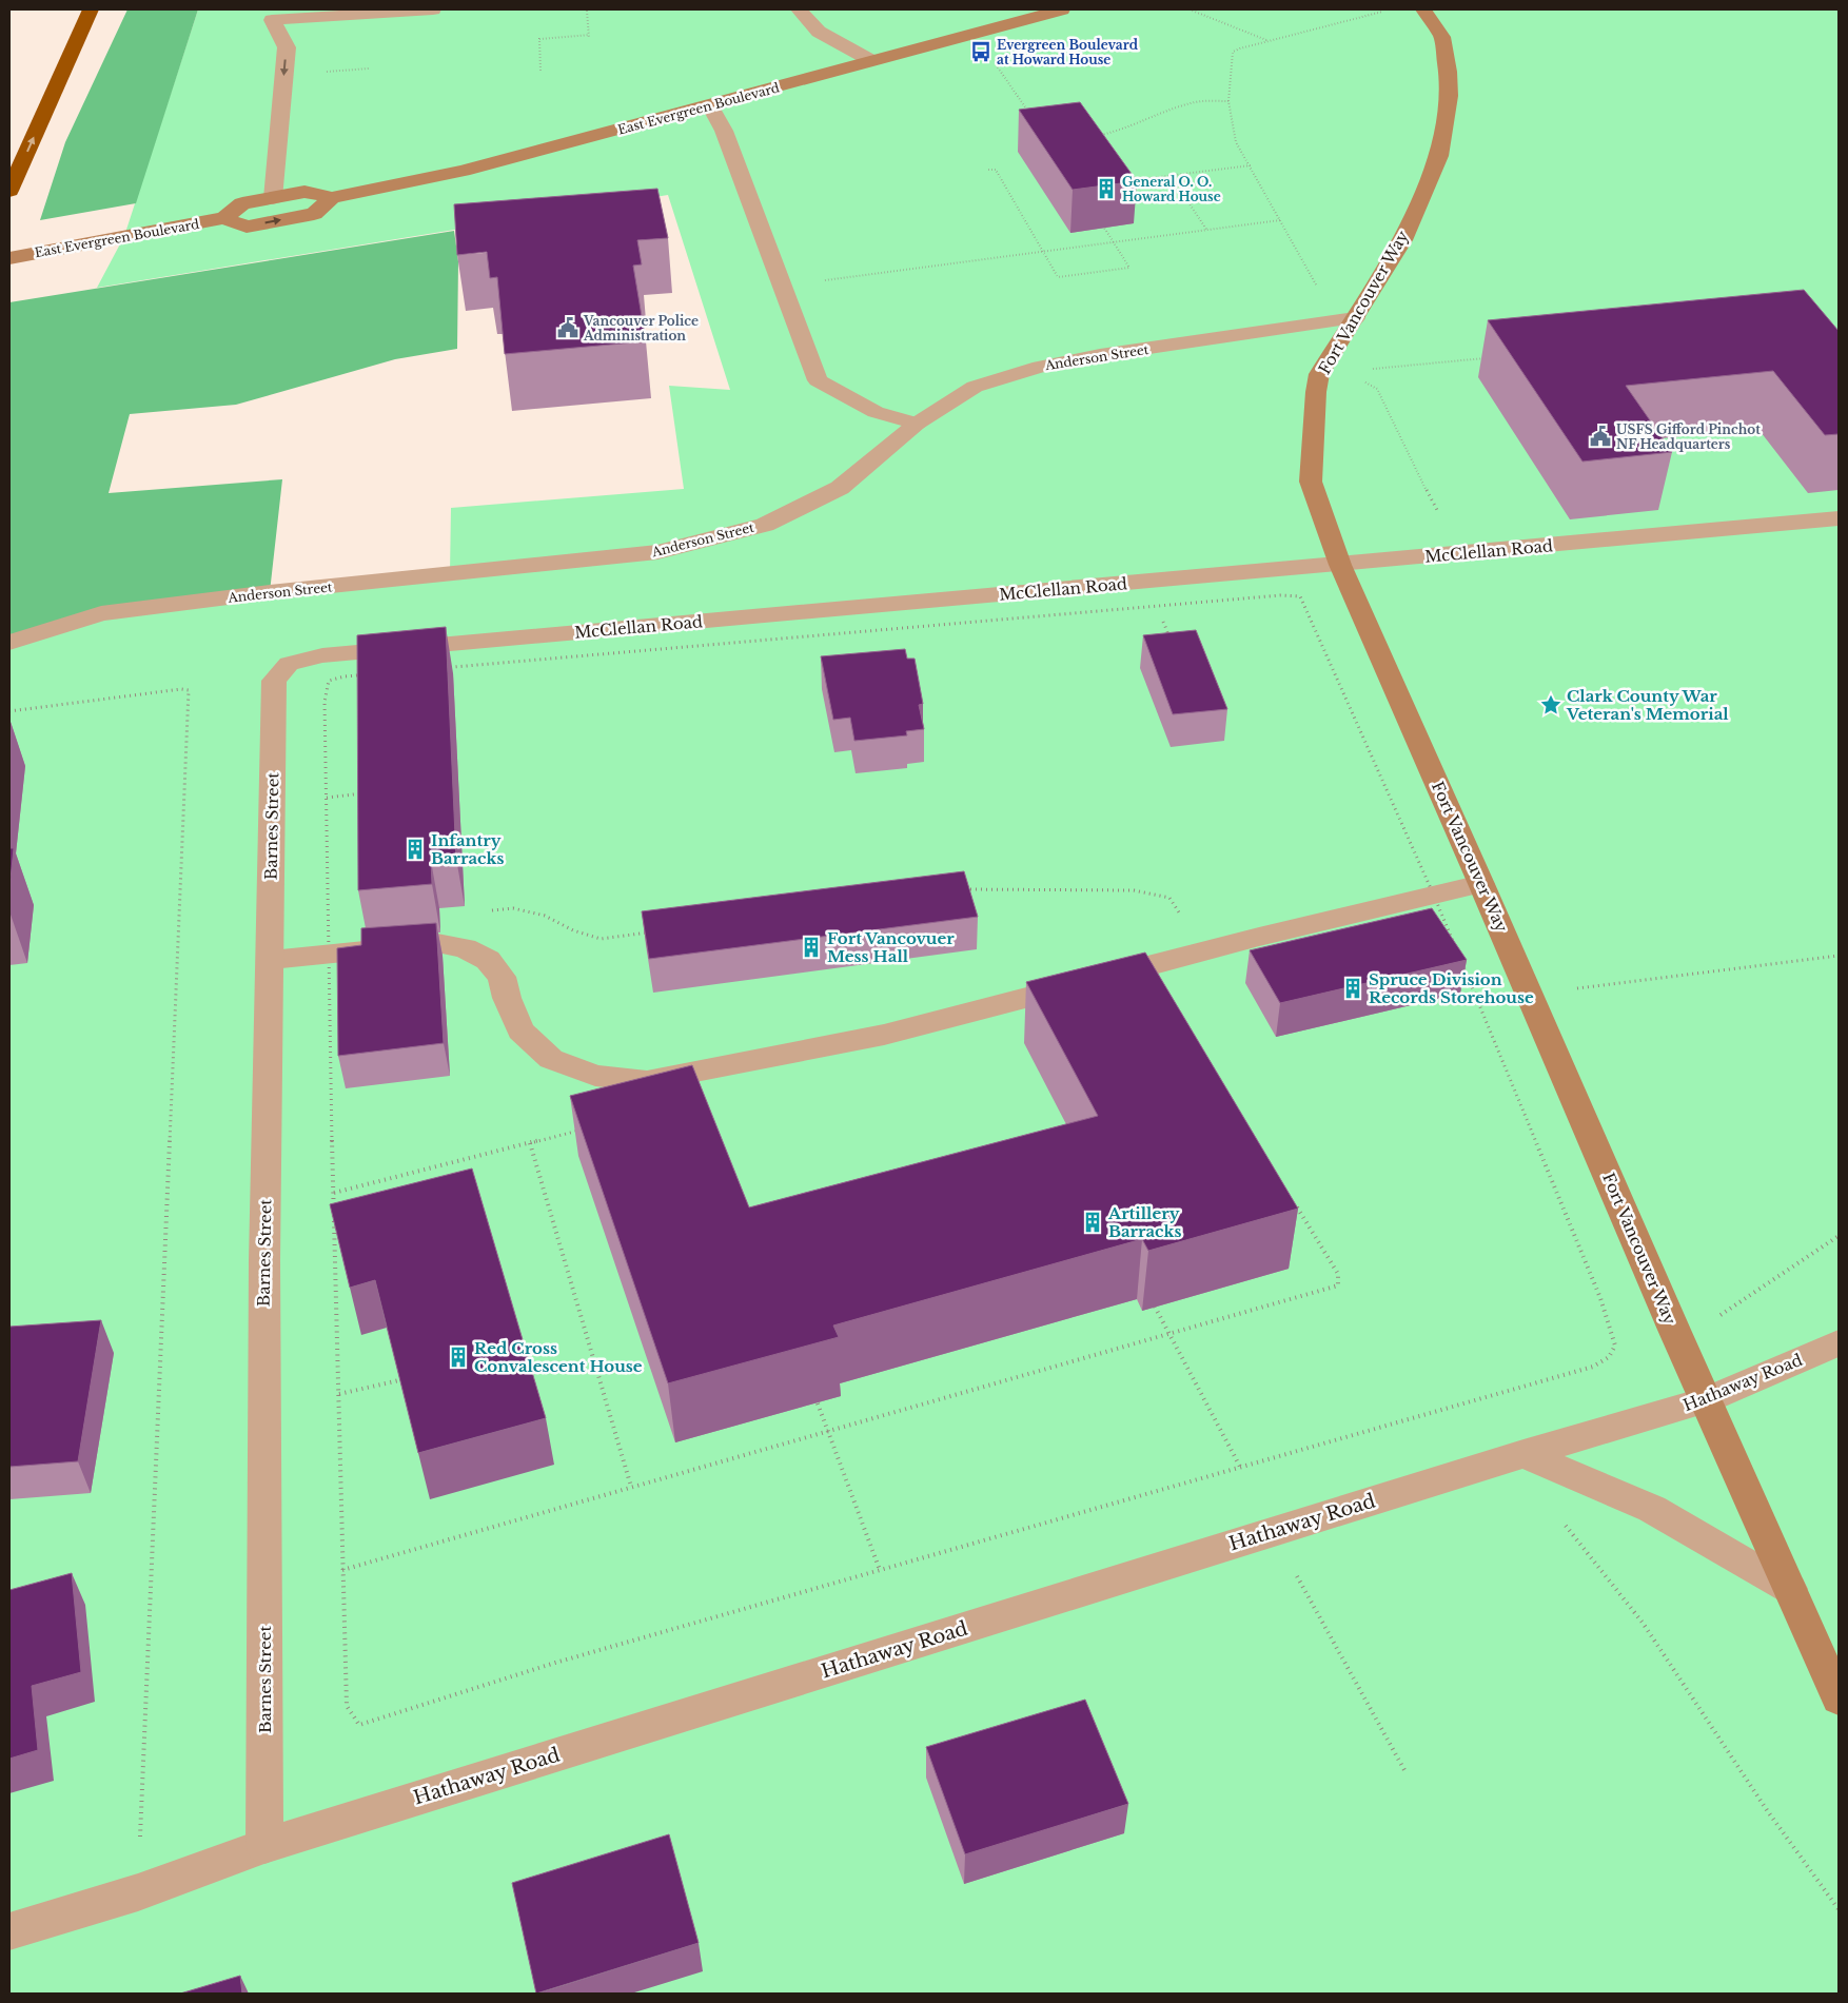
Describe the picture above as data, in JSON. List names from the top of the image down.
{
  "streets": {
    "street": [
      "East Evergreen Boulevard",
      "Fort Vancouver Way",
      "Anderson Street",
      "McClellan Road",
      "Barnes Street",
      "Hathaway Road"
    ]
  },
  "crossings": [
    ["Fort Vancouver Way", "Anderson Street"],
    ["Fort Vancouver Way", "McClellan Road"],
    ["Fort Vancouver Way", "Hathaway Road"],
    ["McClellan Road", "Barnes Street"],
    ["Barnes Street", "Hathaway Road"]
  ],
  "places": {
    "bus stop": ["Evergreen Boulevard at Howard House"],
    "building": [
      "General O. O. Howard House",
      "Infantry Barracks",
      "Fort Vancovuer Mess Hall",
      "Spruce Division Records Storehouse",
      "Artillery Barracks",
      "Red Cross Convalescent House"
    ],
    "public building": ["Vancouver Police Administration", "USFS Gifford Pinchot NF Headquarters"],
    "place": ["Clark County War Veteran's Memorial"]
  }
}
